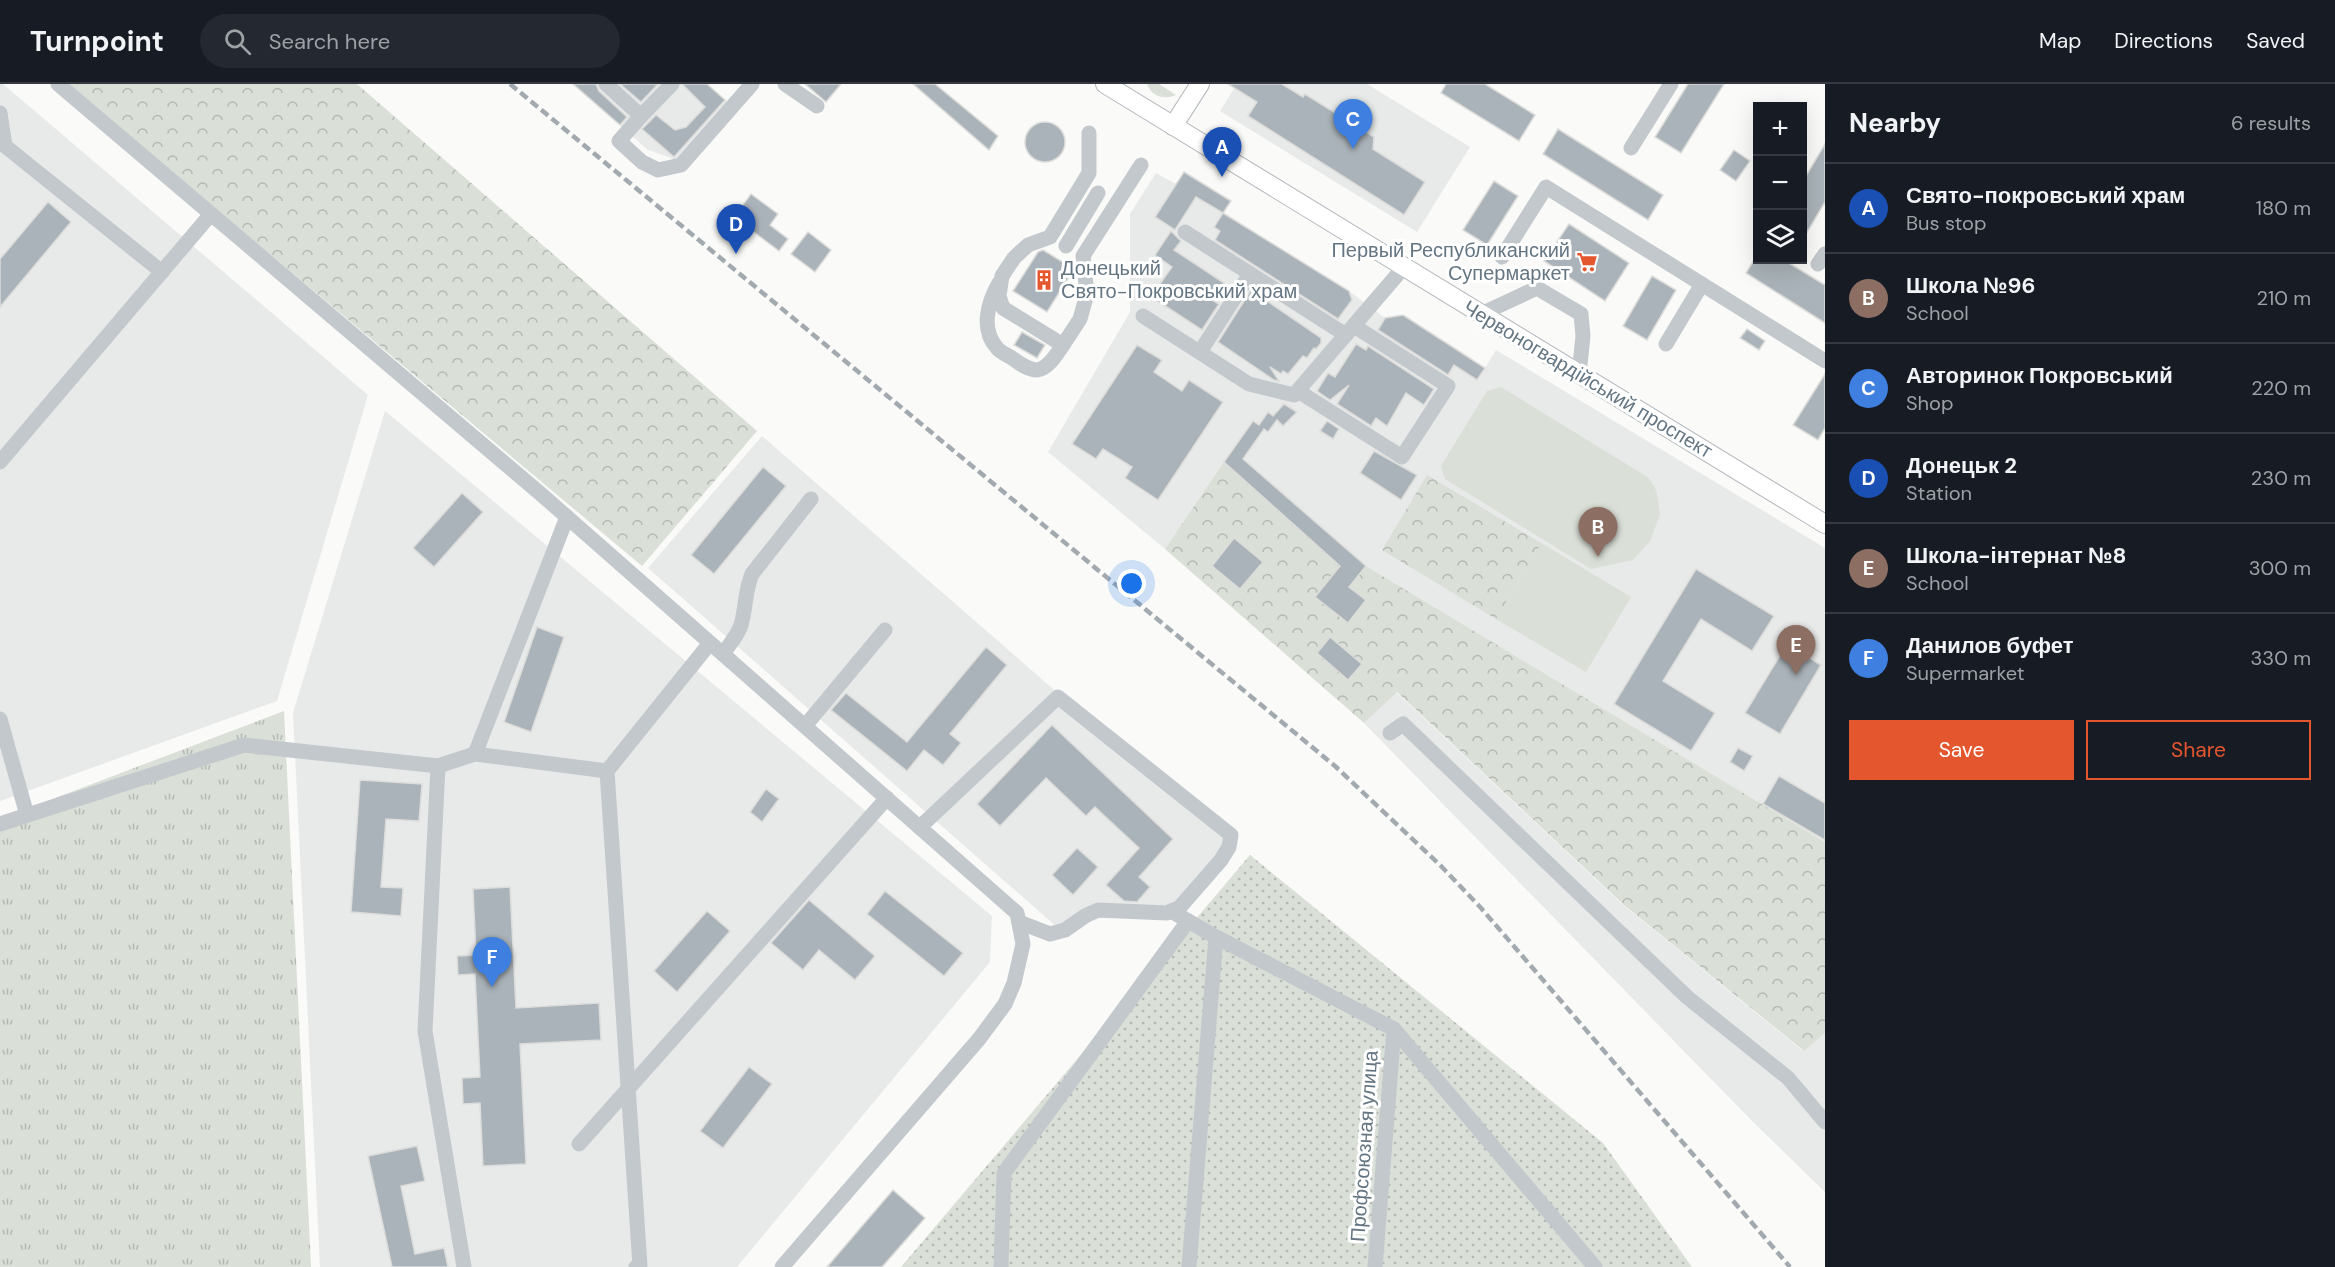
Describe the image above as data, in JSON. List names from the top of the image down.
{
  "streets": {
    "main road": ["Червоногвардійський проспект"],
    "lane": ["Профсоюзная улица"]
  },
  "places": {
    "supermarket": ["Первый Республиканский Супермаркет"],
    "building": ["Донецький Свято-Покровський храм"]
  },
  "page": {
    "header": "Turnpoint",
    "search": "Search here",
    "nav": ["Map", "Directions", "Saved"],
    "heading": ["Nearby", "6 results"],
    "pins": [
      "C",
      "A",
      "D",
      "B",
      "E",
      "F"
    ],
    "map_buttons": ["+", "−"],
    "list": [
      {
        "mark": "A",
        "name": "Свято-покровський храм",
        "note": "Bus stop",
        "value": "180 m"
      },
      {
        "mark": "B",
        "name": "Школа №96",
        "note": "School",
        "value": "210 m"
      },
      {
        "mark": "C",
        "name": "Авторинок Покровський",
        "note": "Shop",
        "value": "220 m"
      },
      {
        "mark": "D",
        "name": "Донецьк 2",
        "note": "Station",
        "value": "230 m"
      },
      {
        "mark": "E",
        "name": "Школа-інтернат №8",
        "note": "School",
        "value": "300 m"
      },
      {
        "mark": "F",
        "name": "Данилов буфет",
        "note": "Supermarket",
        "value": "330 m"
      }
    ],
    "buttons": ["Save", "Share"]
  }
}
